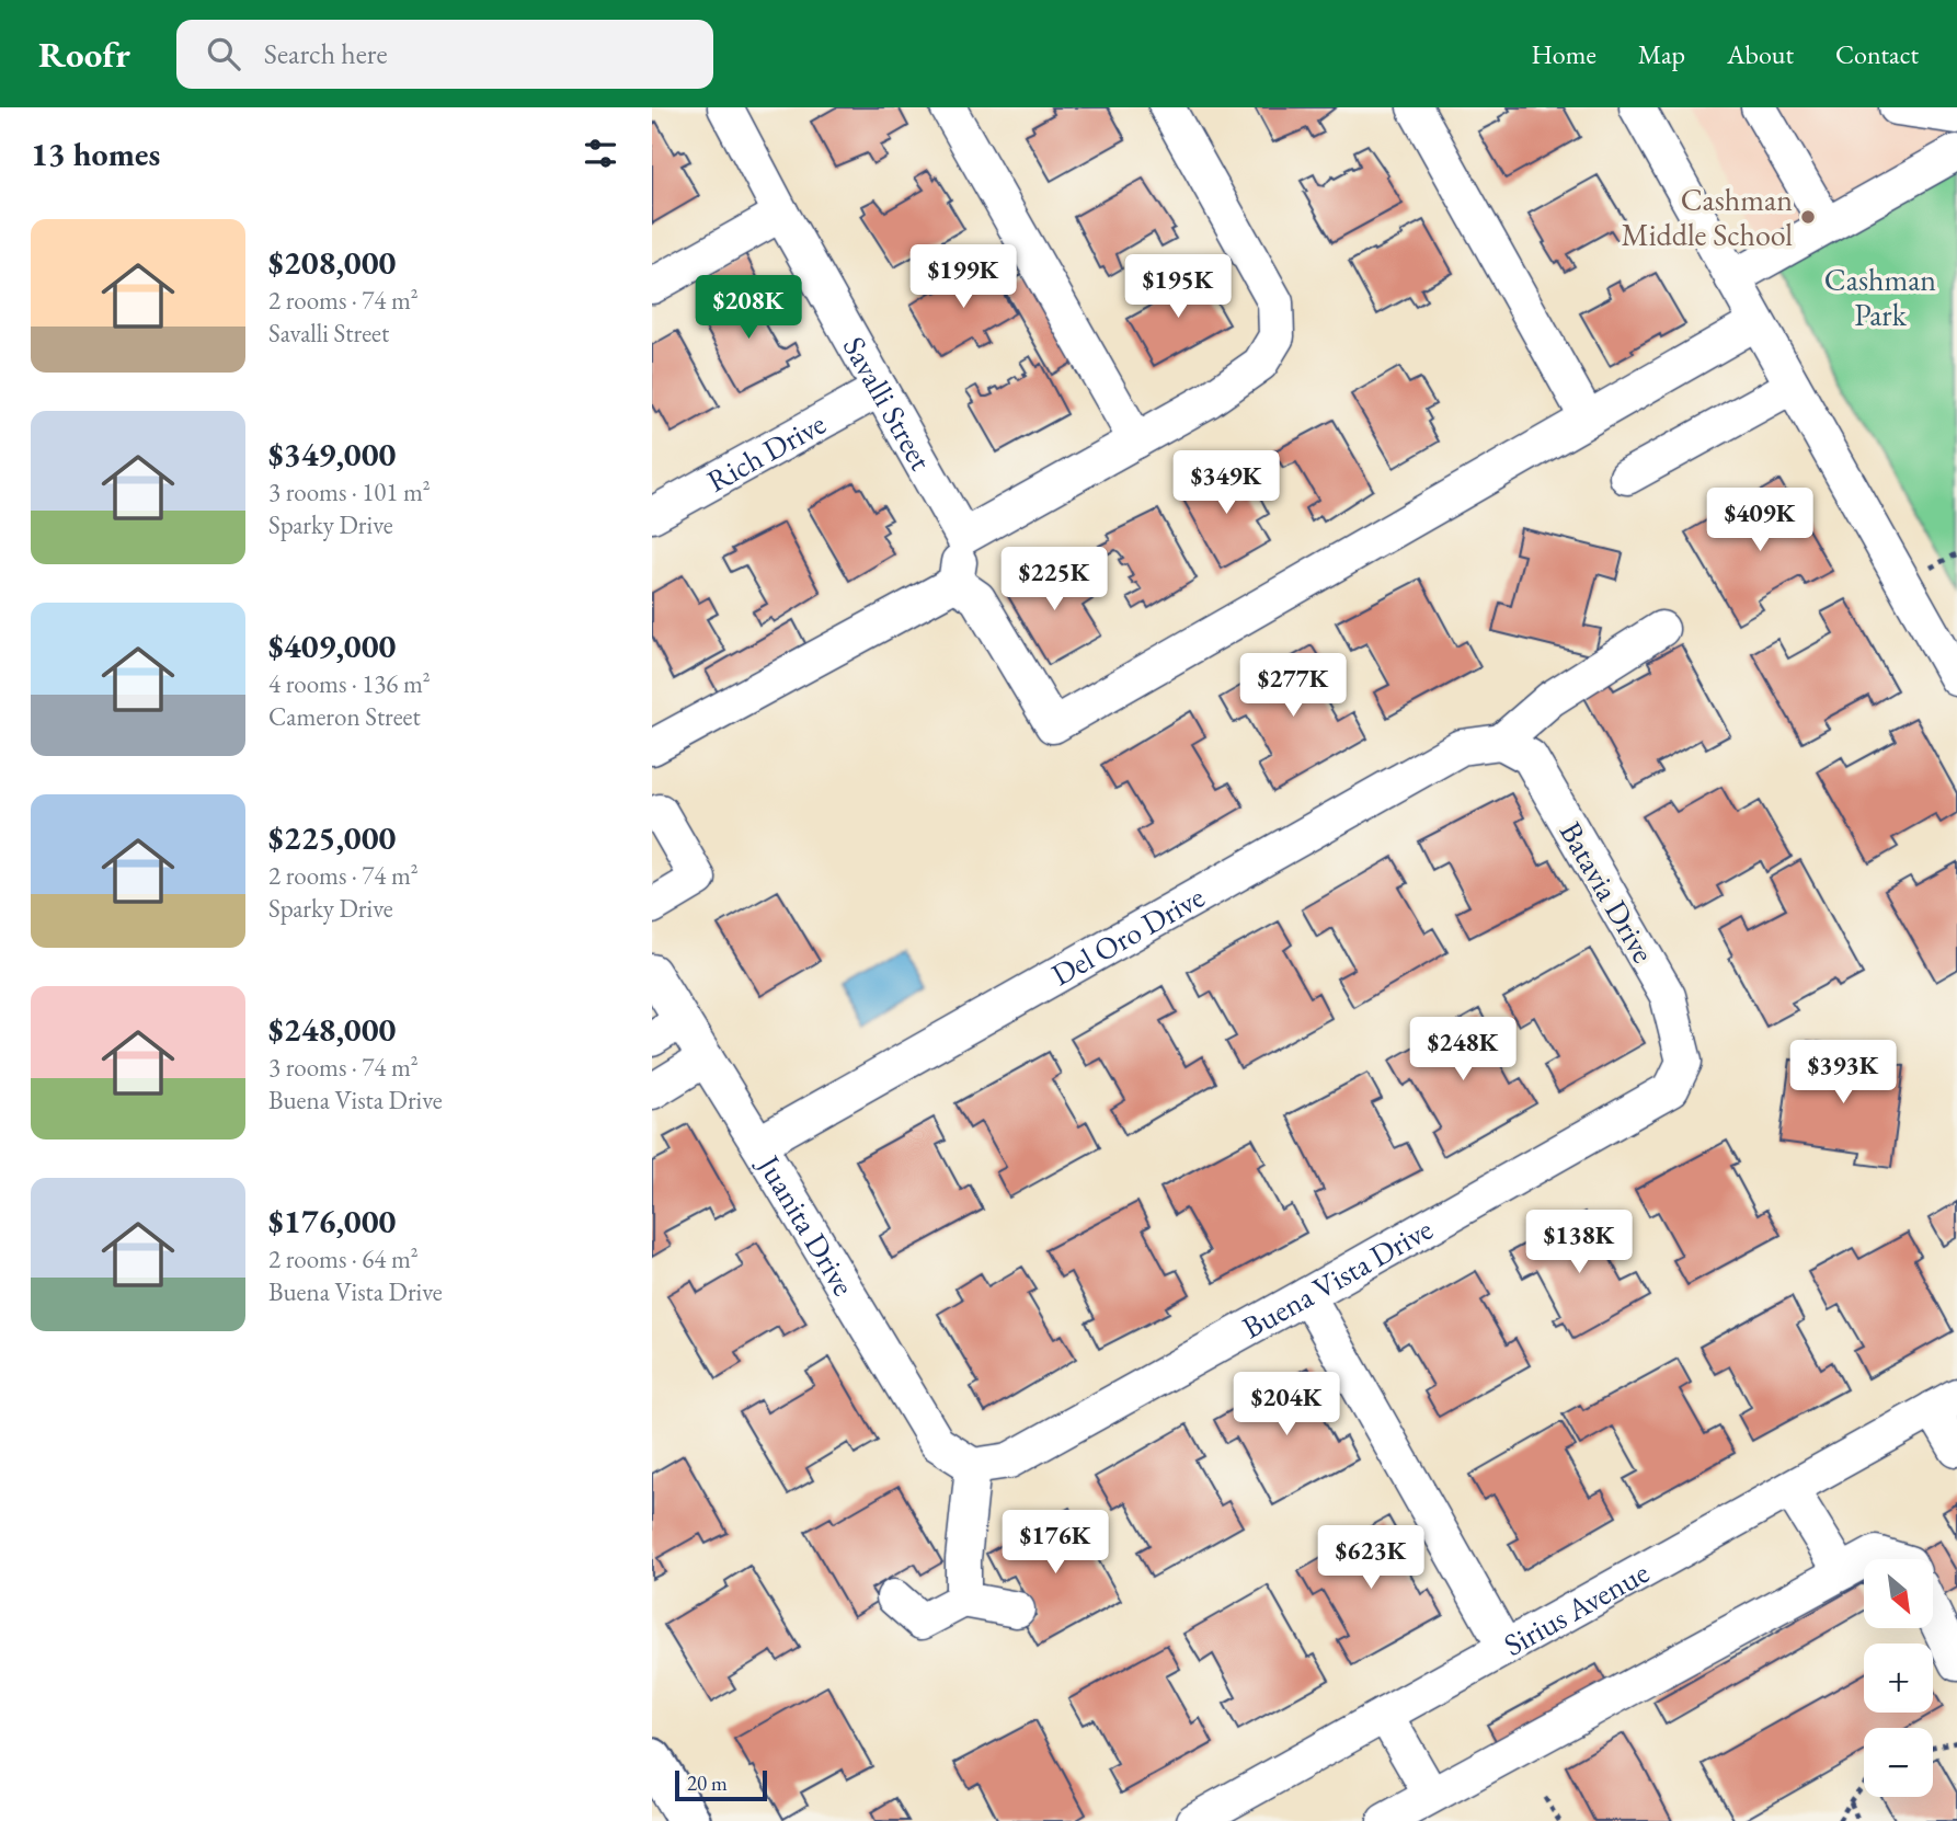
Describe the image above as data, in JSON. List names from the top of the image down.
{
  "streets": {
    "street": [
      "Savalli Street",
      "Rich Drive",
      "Batavia Drive",
      "Del Oro Drive",
      "Juanita Drive",
      "Buena Vista Drive",
      "Sirius Avenue"
    ]
  },
  "crossings": [
    ["Savalli Street", "Rich Drive"],
    ["Batavia Drive", "Del Oro Drive"],
    ["Batavia Drive", "Buena Vista Drive"],
    ["Del Oro Drive", "Juanita Drive"],
    ["Juanita Drive", "Buena Vista Drive"]
  ],
  "parks": ["Cashman Park"],
  "places": ["Cashman Middle School"],
  "scale_bar": "20 m",
  "north": "bottom right",
  "page": {
    "header": "Roofr",
    "search": "Search here",
    "nav": [
      "Home",
      "Map",
      "About",
      "Contact"
    ],
    "heading": "13 homes",
    "list": [
      {
        "name": "$208,000",
        "note": "2 rooms · 74 m² · Savalli Street"
      },
      {
        "name": "$349,000",
        "note": "3 rooms · 101 m² · Sparky Drive"
      },
      {
        "name": "$409,000",
        "note": "4 rooms · 136 m² · Cameron Street"
      },
      {
        "name": "$225,000",
        "note": "2 rooms · 74 m² · Sparky Drive"
      },
      {
        "name": "$248,000",
        "note": "3 rooms · 74 m² · Buena Vista Drive"
      },
      {
        "name": "$176,000",
        "note": "2 rooms · 64 m² · Buena Vista Drive"
      }
    ],
    "price": [
      "$199K",
      "$195K",
      "$208K",
      "$349K",
      "$409K",
      "$225K",
      "$277K",
      "$248K",
      "$393K",
      "$138K",
      "$204K",
      "$176K",
      "$623K"
    ],
    "map_buttons": ["+", "−"],
    "scale": "20 m"
  }
}
